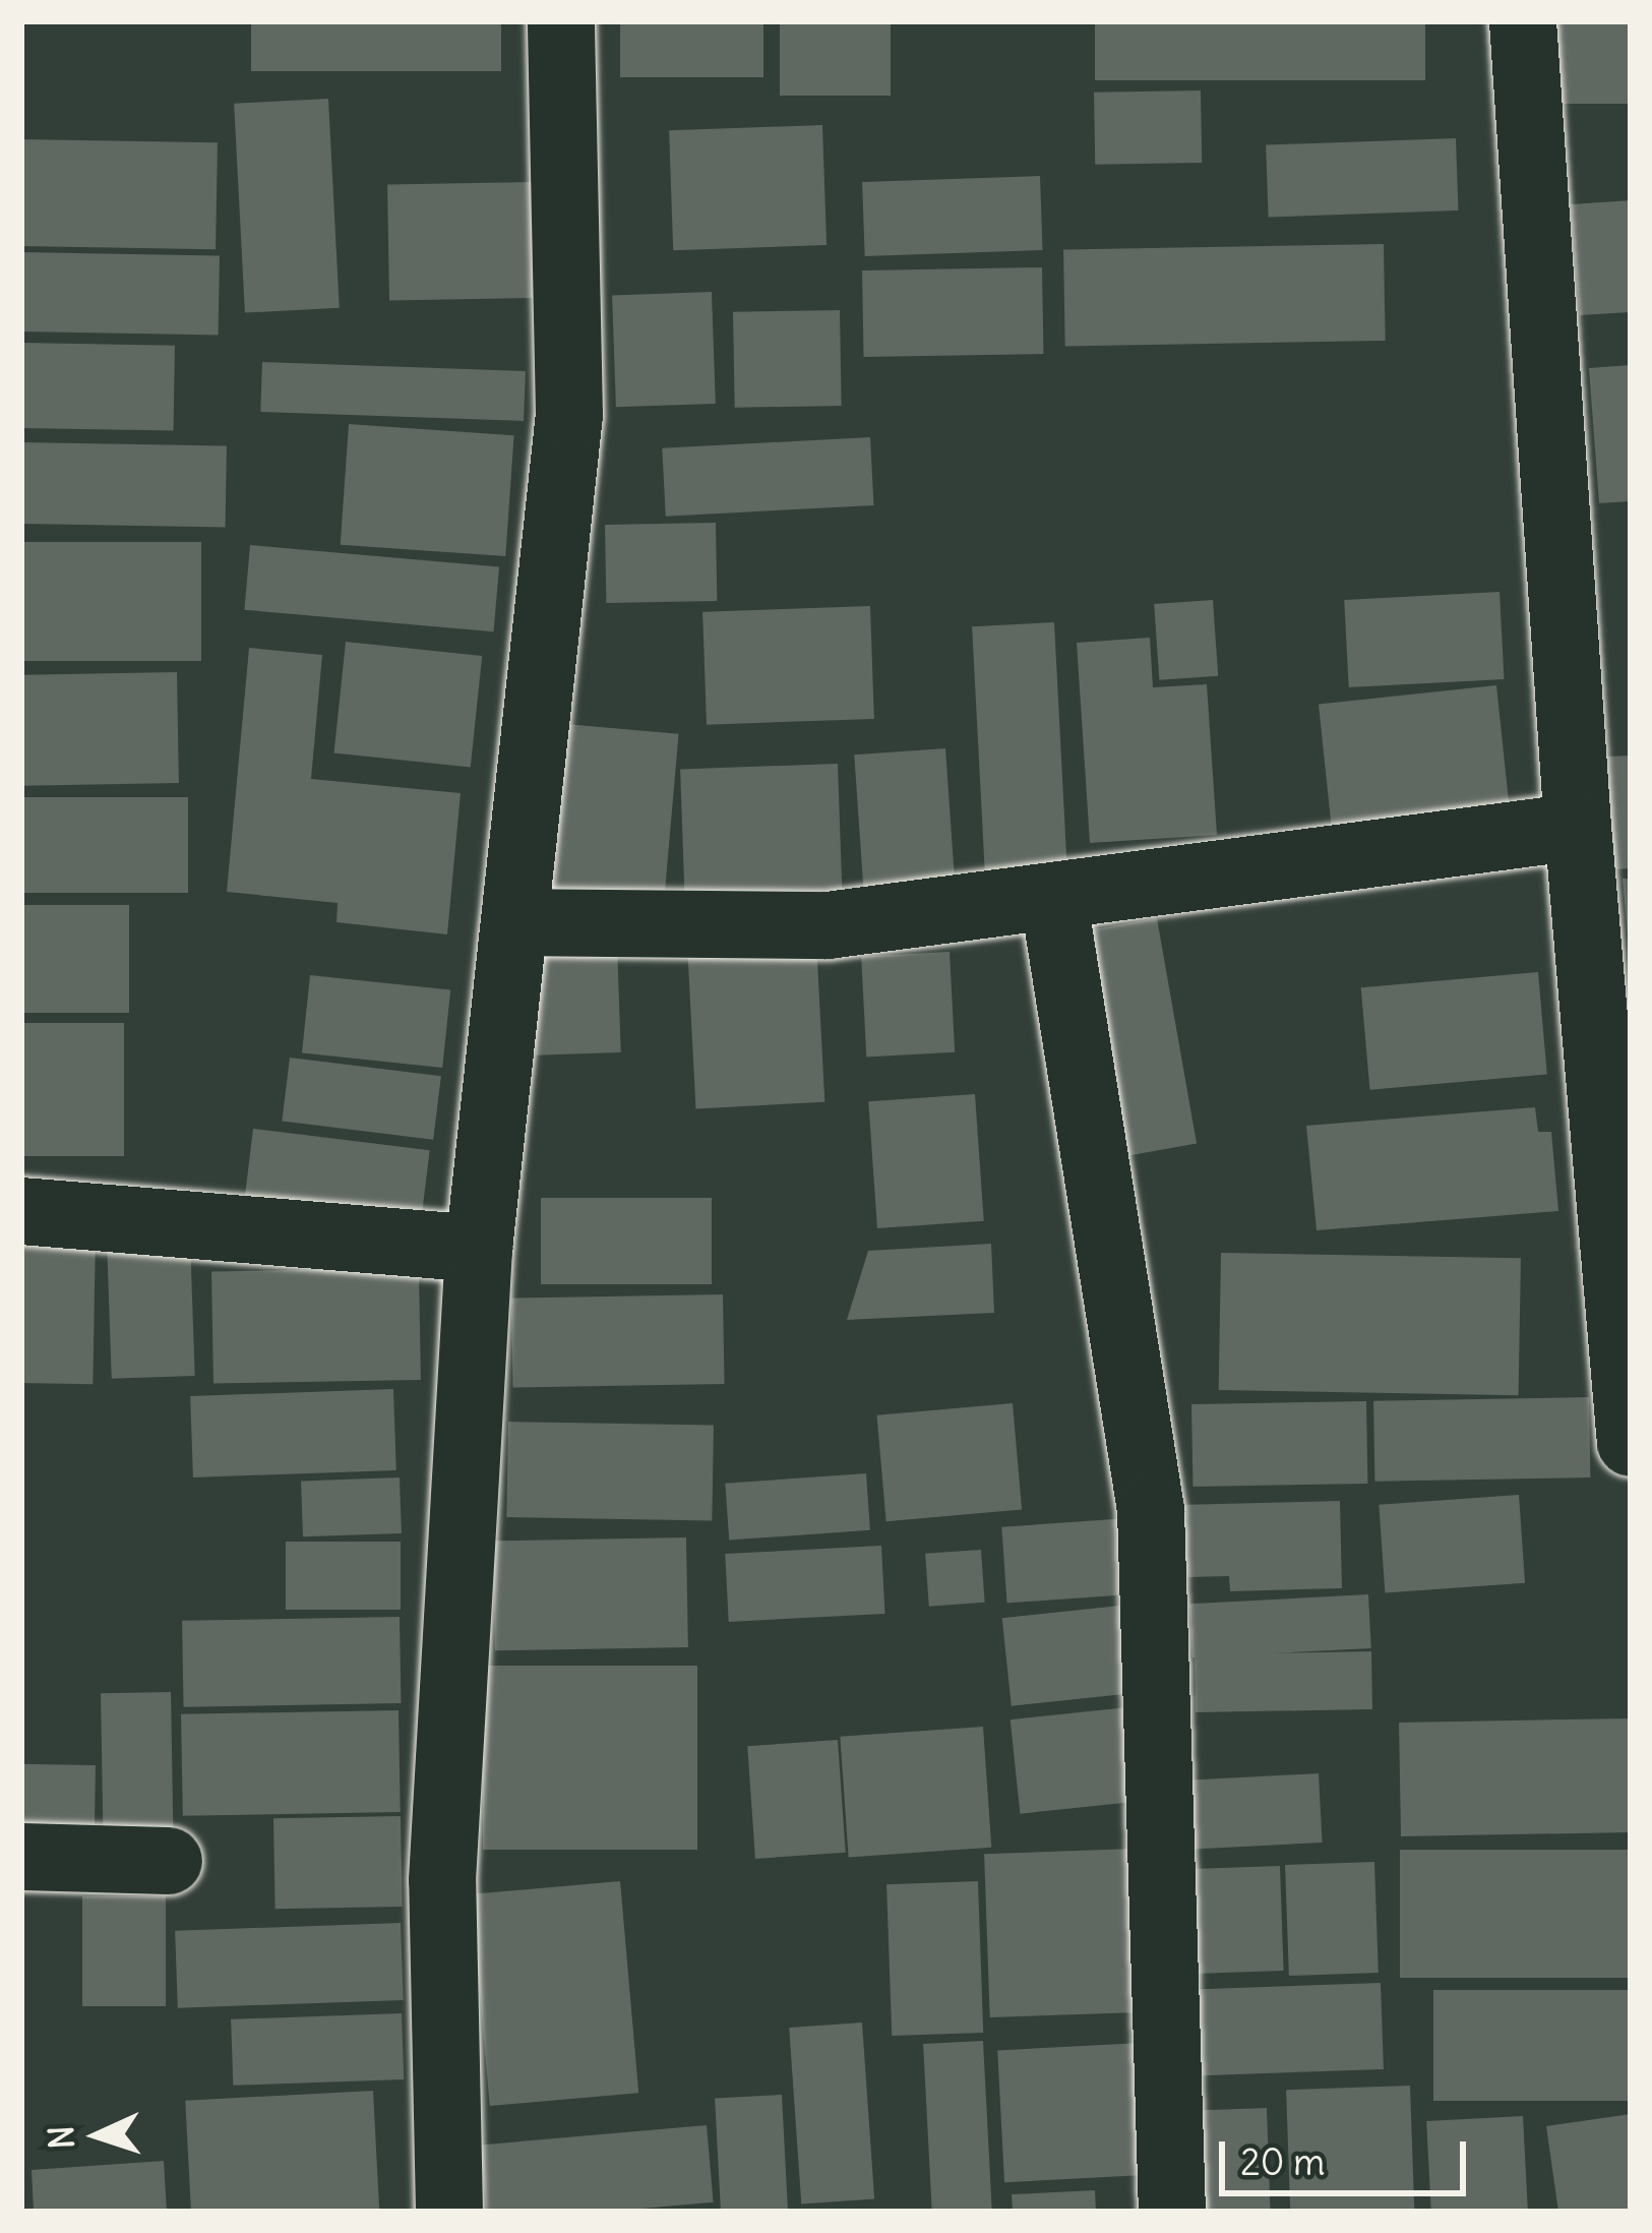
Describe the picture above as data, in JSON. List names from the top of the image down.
{
  "scale_bar": "20 m",
  "north": "left"
}
